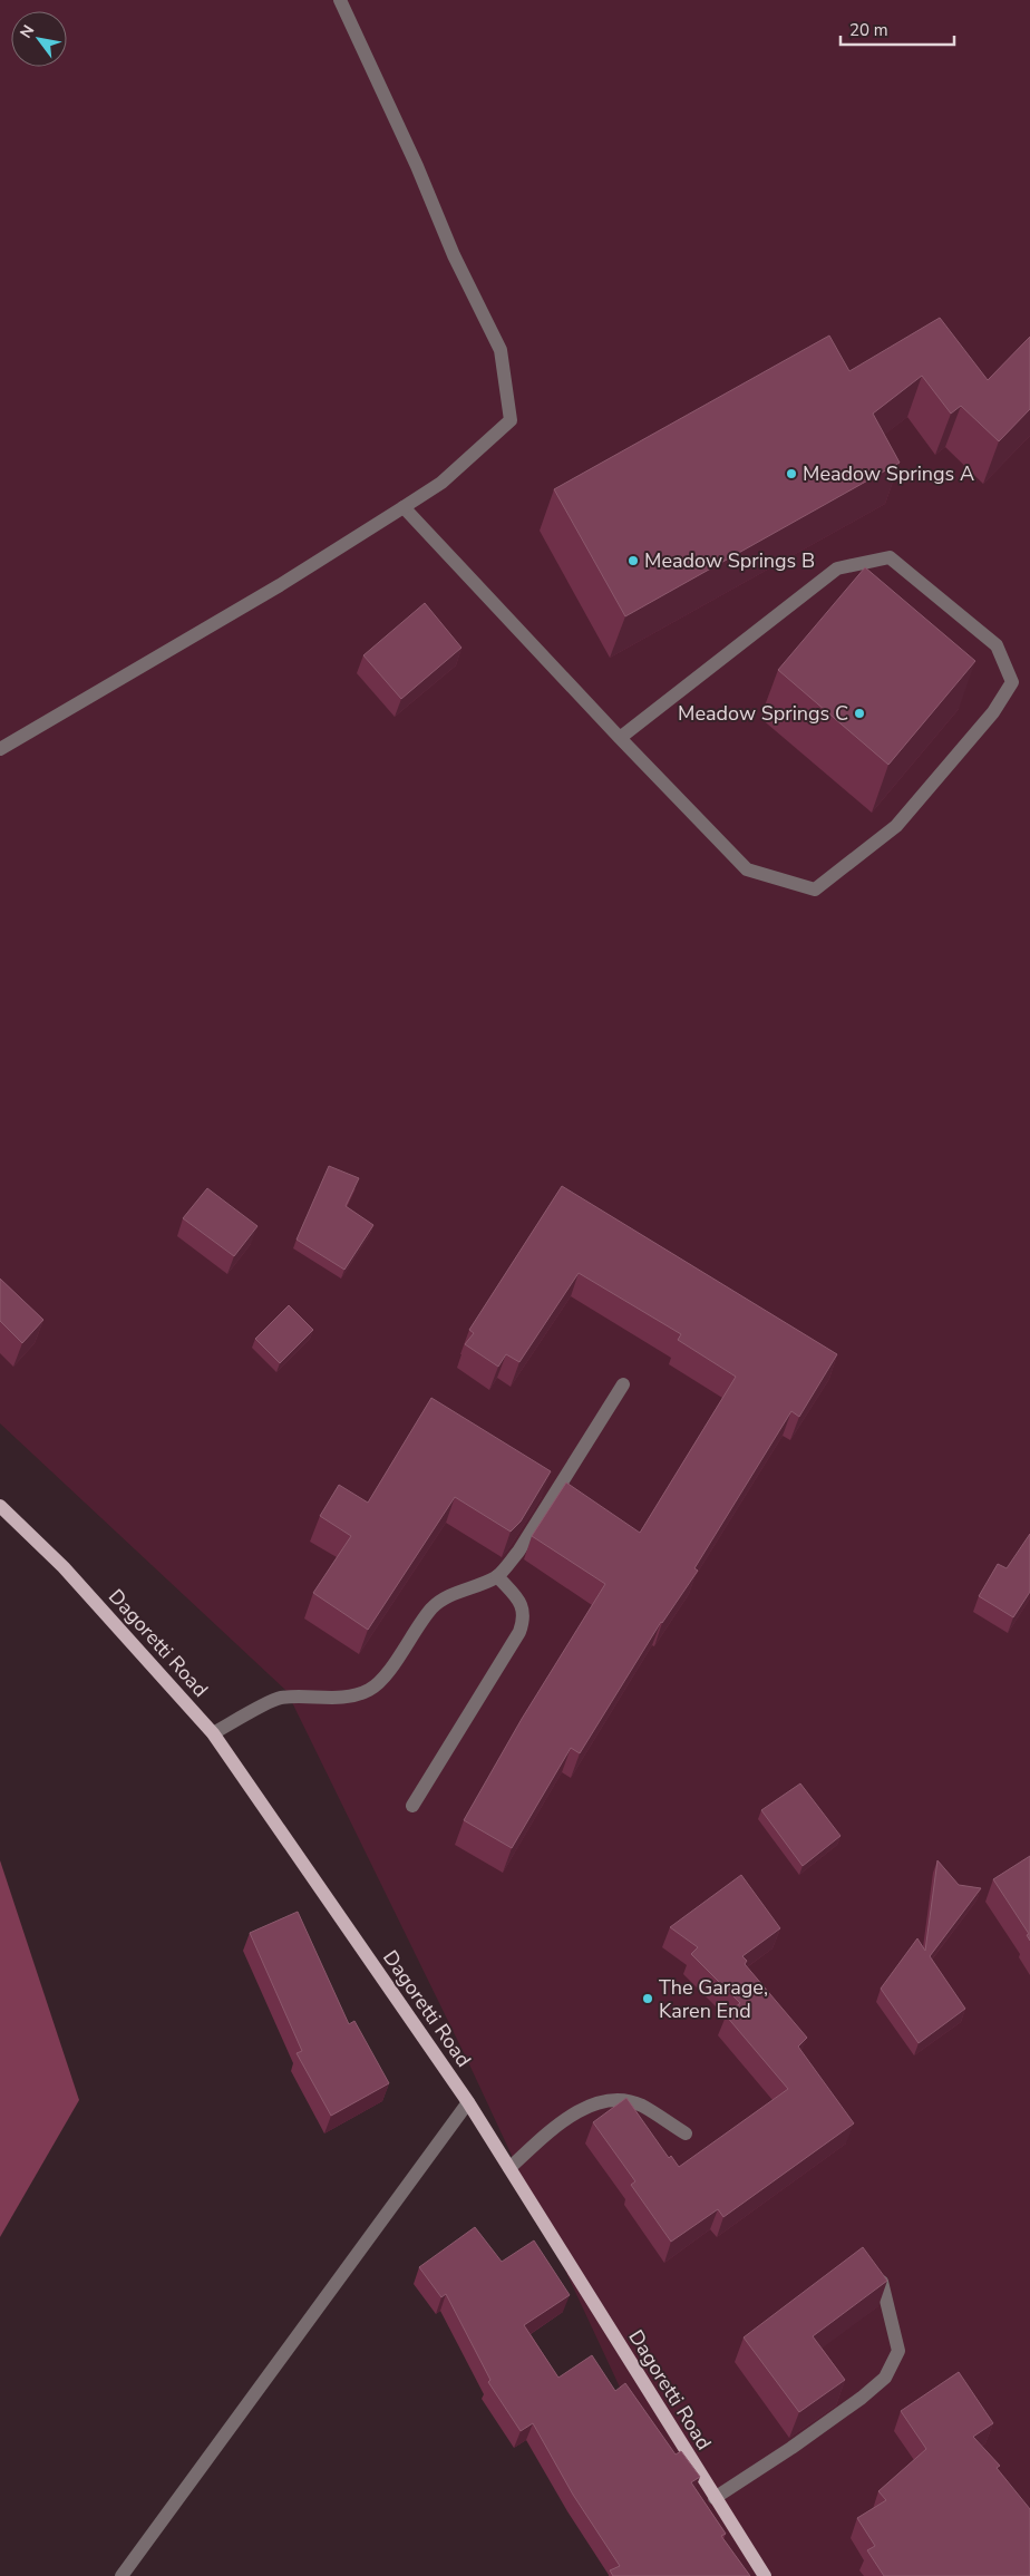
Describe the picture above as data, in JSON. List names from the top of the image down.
{
  "streets": {
    "main road": ["Dagoretti Road"]
  },
  "places": [
    "Meadow Springs A",
    "Meadow Springs B",
    "Meadow Springs C",
    "The Garage, Karen End"
  ],
  "scale_bar": "20 m",
  "north": "top left"
}
